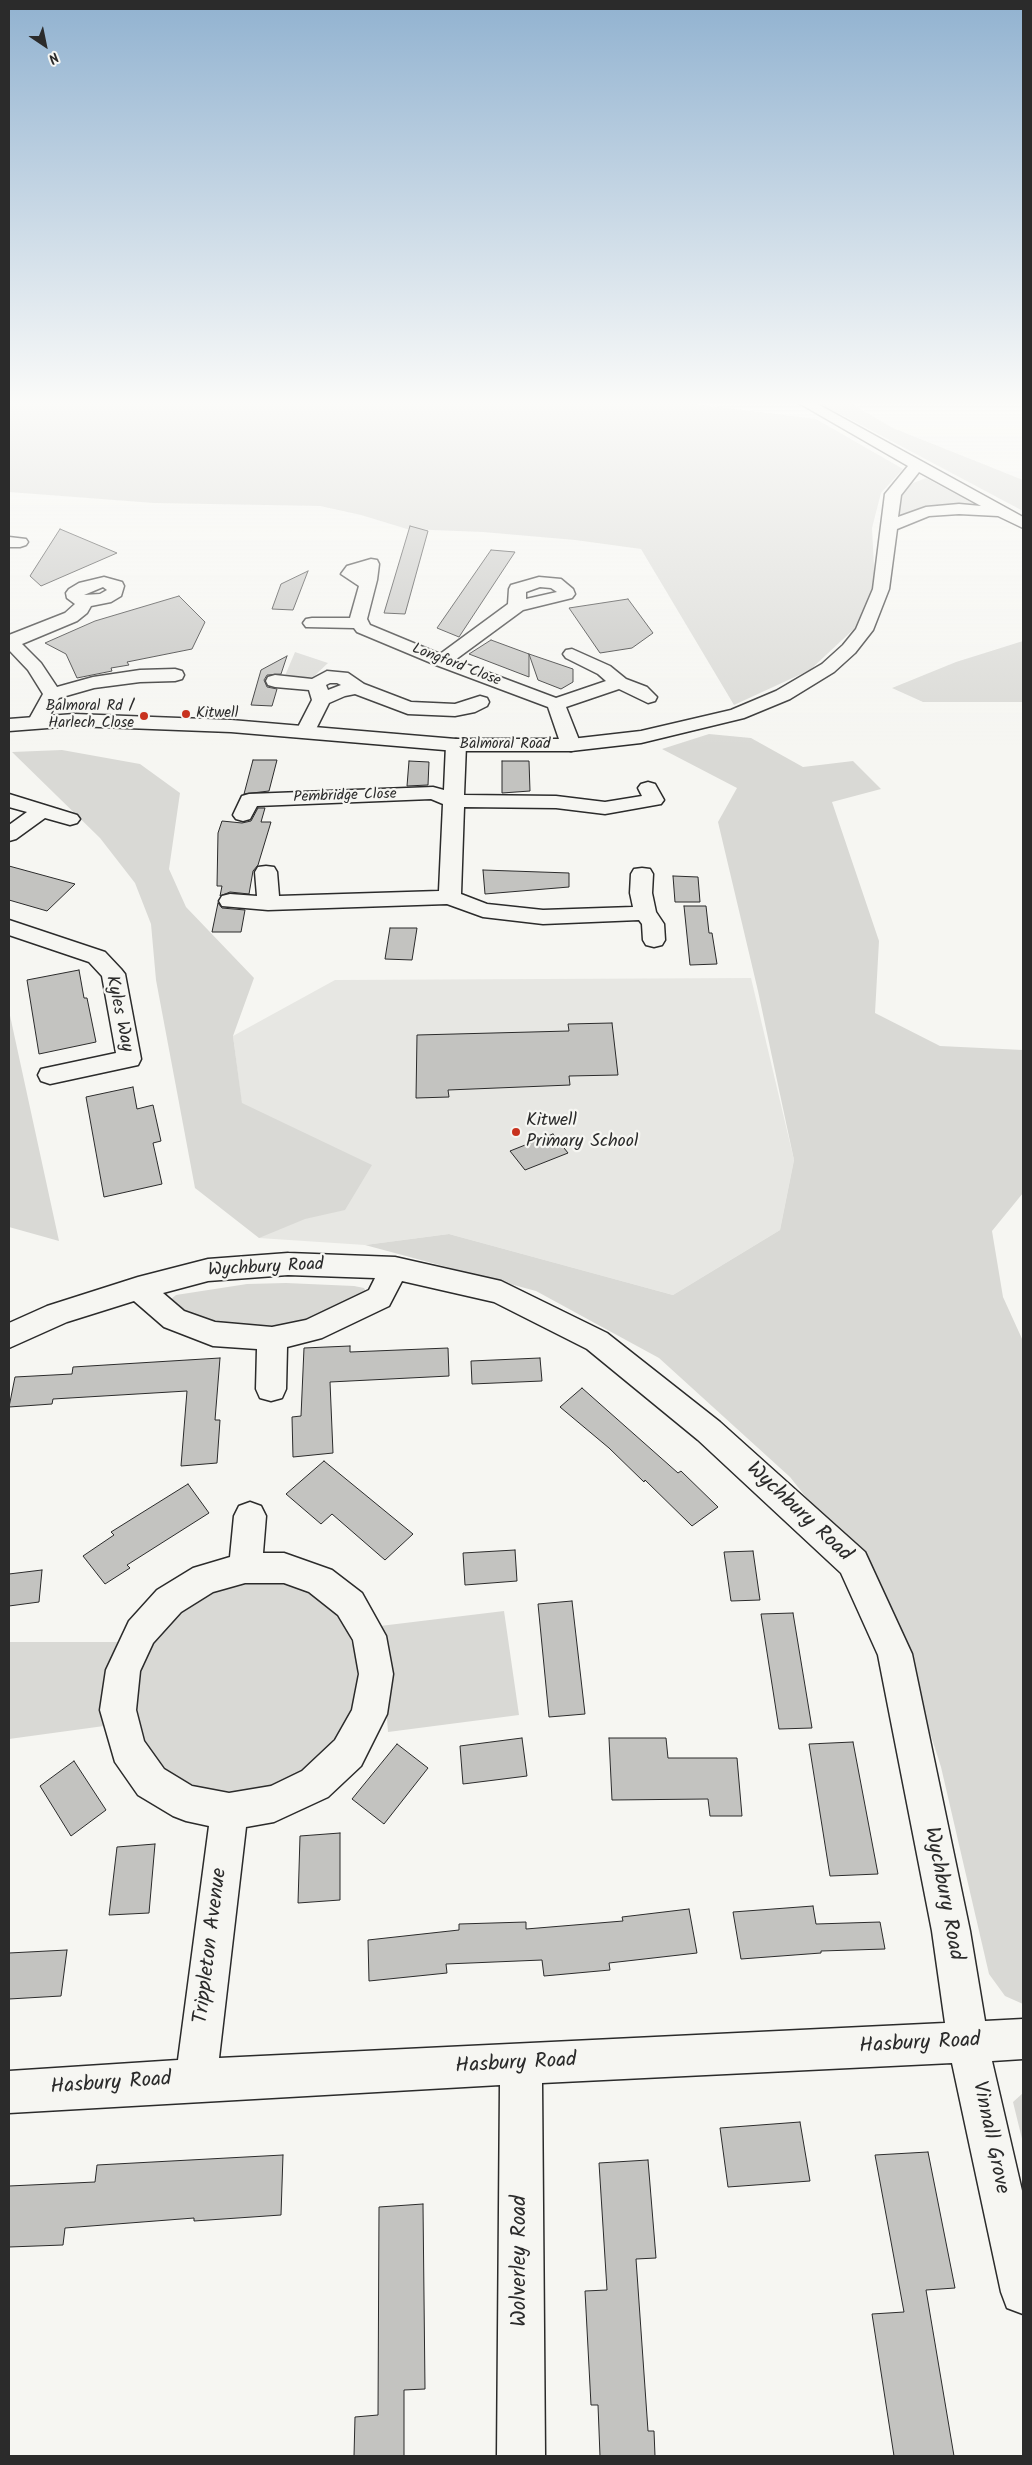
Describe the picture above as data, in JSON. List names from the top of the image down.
{
  "streets": {
    "street": [
      "Longford Close",
      "Balmoral Road",
      "Pembridge Close",
      "Kyles Way",
      "Wychbury Road",
      "Trippleton Avenue",
      "Hasbury Road",
      "Vinnall Grove",
      "Wolverley Road"
    ]
  },
  "crossings": [
    ["Wychbury Road", "Hasbury Road"],
    ["Wychbury Road", "Vinnall Grove"],
    ["Trippleton Avenue", "Hasbury Road"],
    ["Hasbury Road", "Vinnall Grove"],
    ["Hasbury Road", "Wolverley Road"]
  ],
  "places": ["Kitwell", "Balmoral Rd / Harlech Close", "Kitwell Primary School"],
  "north": "bottom right"
}
